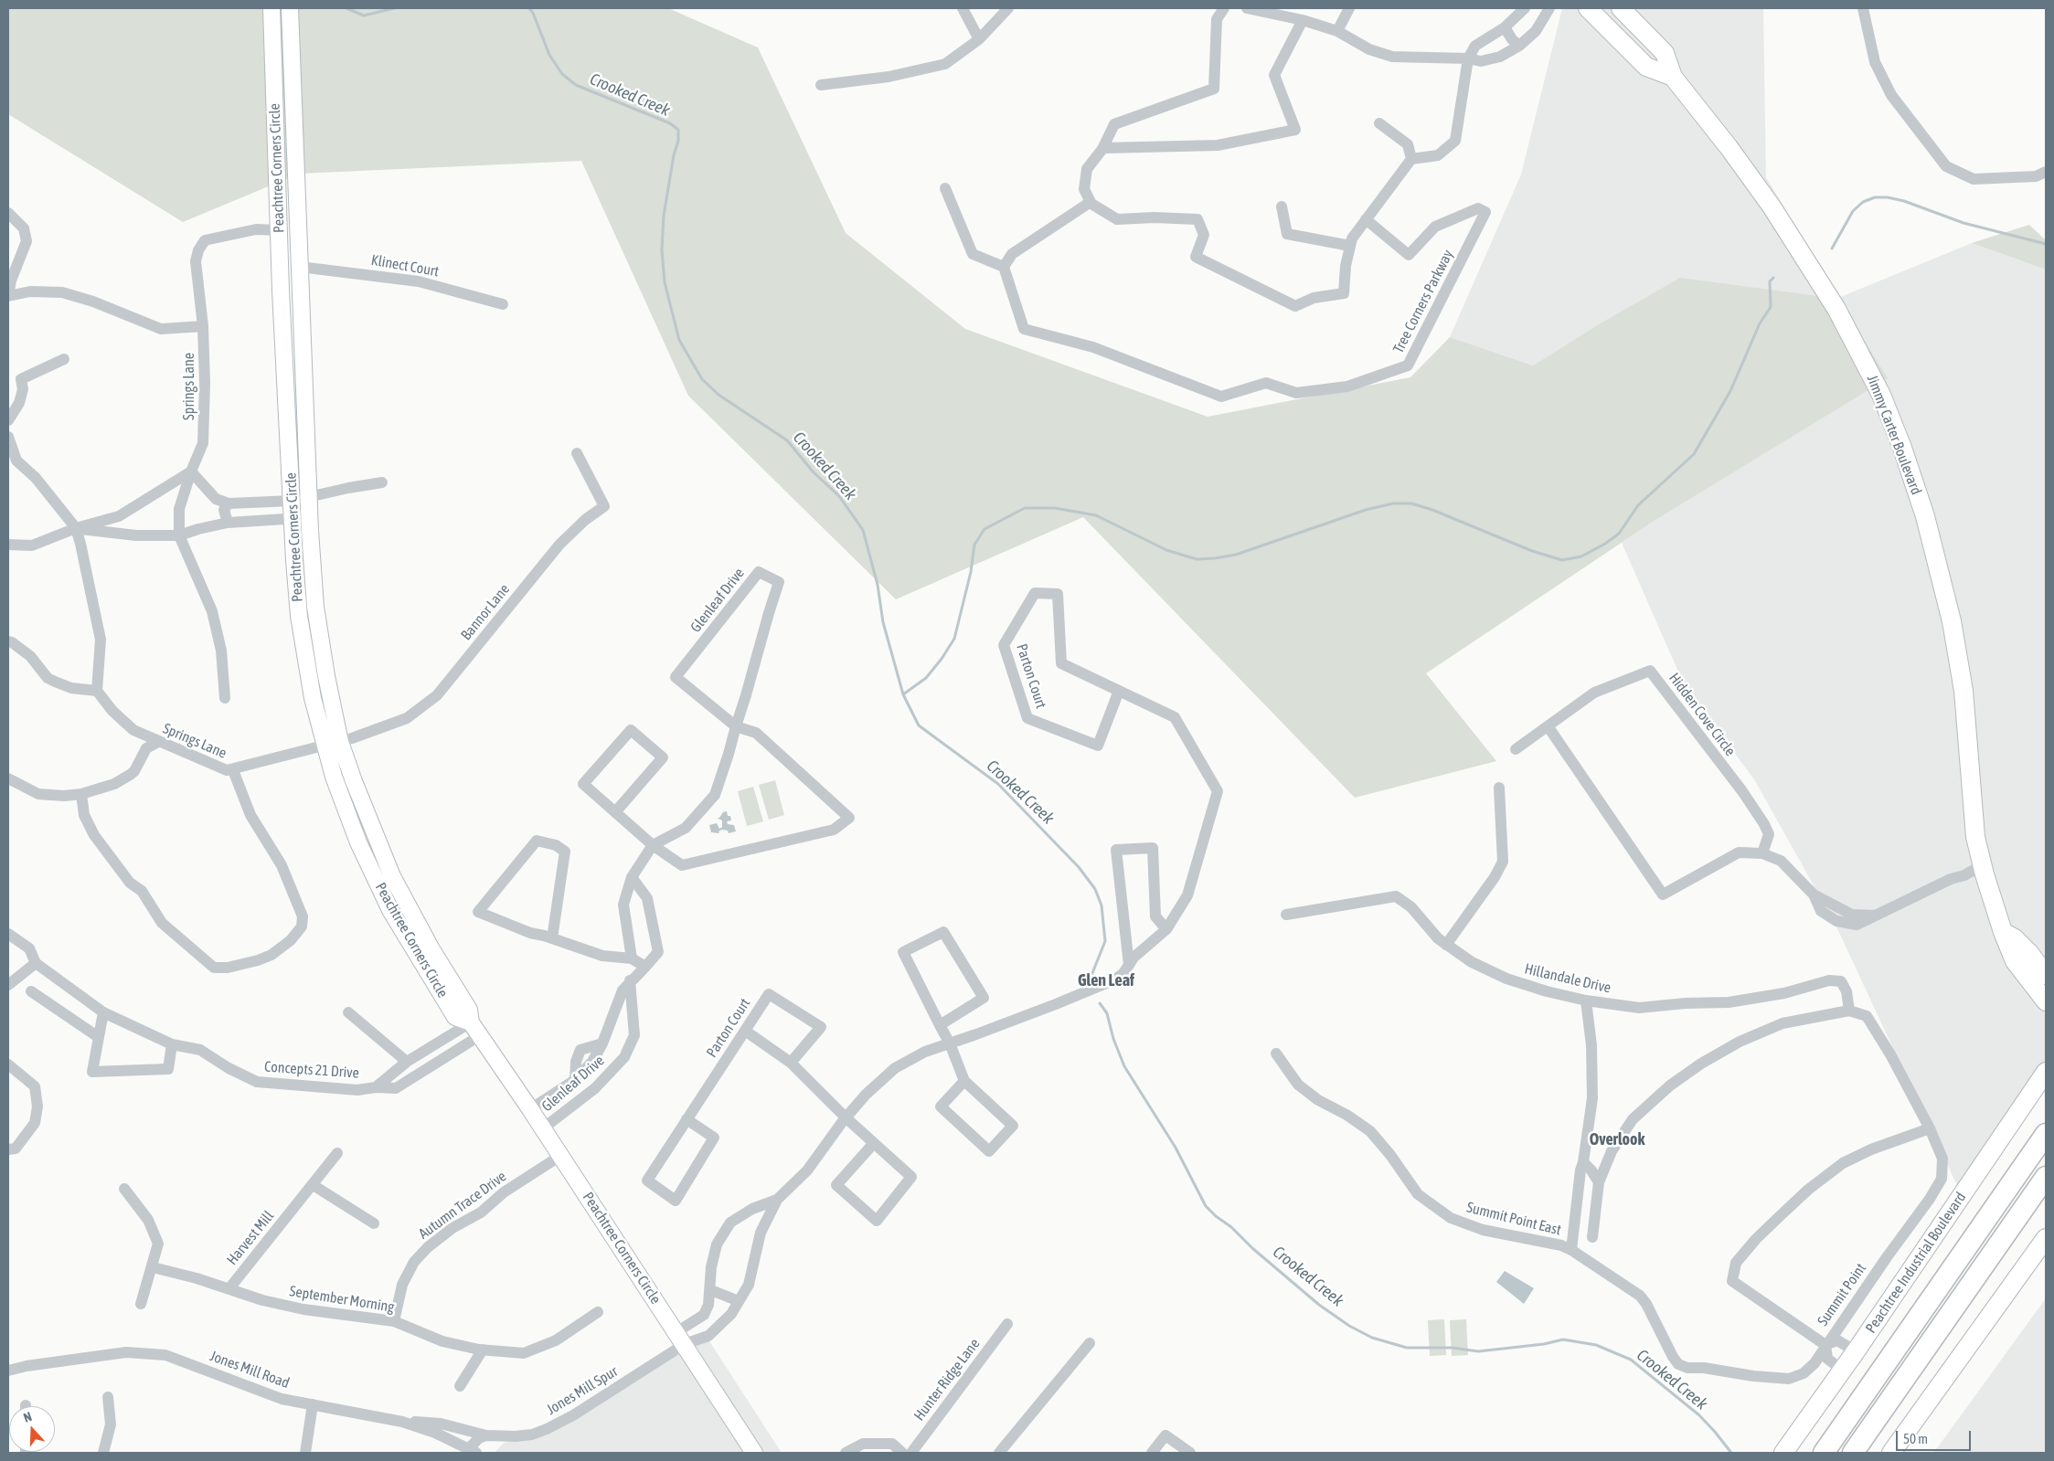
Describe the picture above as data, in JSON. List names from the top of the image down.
{
  "streets": {
    "main road": ["Jimmy Carter Boulevard", "Peachtree Industrial Boulevard"],
    "street": [
      "Peachtree Corners Circle",
      "Klinect Court",
      "Tree Corners Parkway",
      "Springs Lane",
      "Glenleaf Drive",
      "Bannor Lane",
      "Parton Court",
      "Hidden Cove Circle",
      "Hillandale Drive",
      "Concepts 21 Drive",
      "Autumn Trace Drive",
      "Summit Point East",
      "Harvest Mill",
      "Summit Point",
      "September Morning",
      "Jones Mill Road",
      "Hunter Ridge Lane",
      "Jones Mill Spur"
    ]
  },
  "crossings": [
    ["Peachtree Corners Circle", "Klinect Court"],
    ["Peachtree Corners Circle", "Springs Lane"],
    ["Peachtree Corners Circle", "Glenleaf Drive"],
    ["Peachtree Corners Circle", "Bannor Lane"],
    ["Peachtree Corners Circle", "Parton Court"],
    ["Peachtree Corners Circle", "Concepts 21 Drive"],
    ["Peachtree Corners Circle", "Autumn Trace Drive"],
    ["Peachtree Corners Circle", "Jones Mill Spur"],
    ["Springs Lane", "Bannor Lane"],
    ["Parton Court", "Jones Mill Spur"],
    ["Hillandale Drive", "Summit Point"],
    ["Autumn Trace Drive", "September Morning"],
    ["Summit Point East", "Summit Point"],
    ["Harvest Mill", "September Morning"],
    ["Jones Mill Road", "Jones Mill Spur"]
  ],
  "districts": ["Glen Leaf", "Overlook"],
  "water": ["Crooked Creek"],
  "scale_bar": "50 m",
  "north": "top"
}
